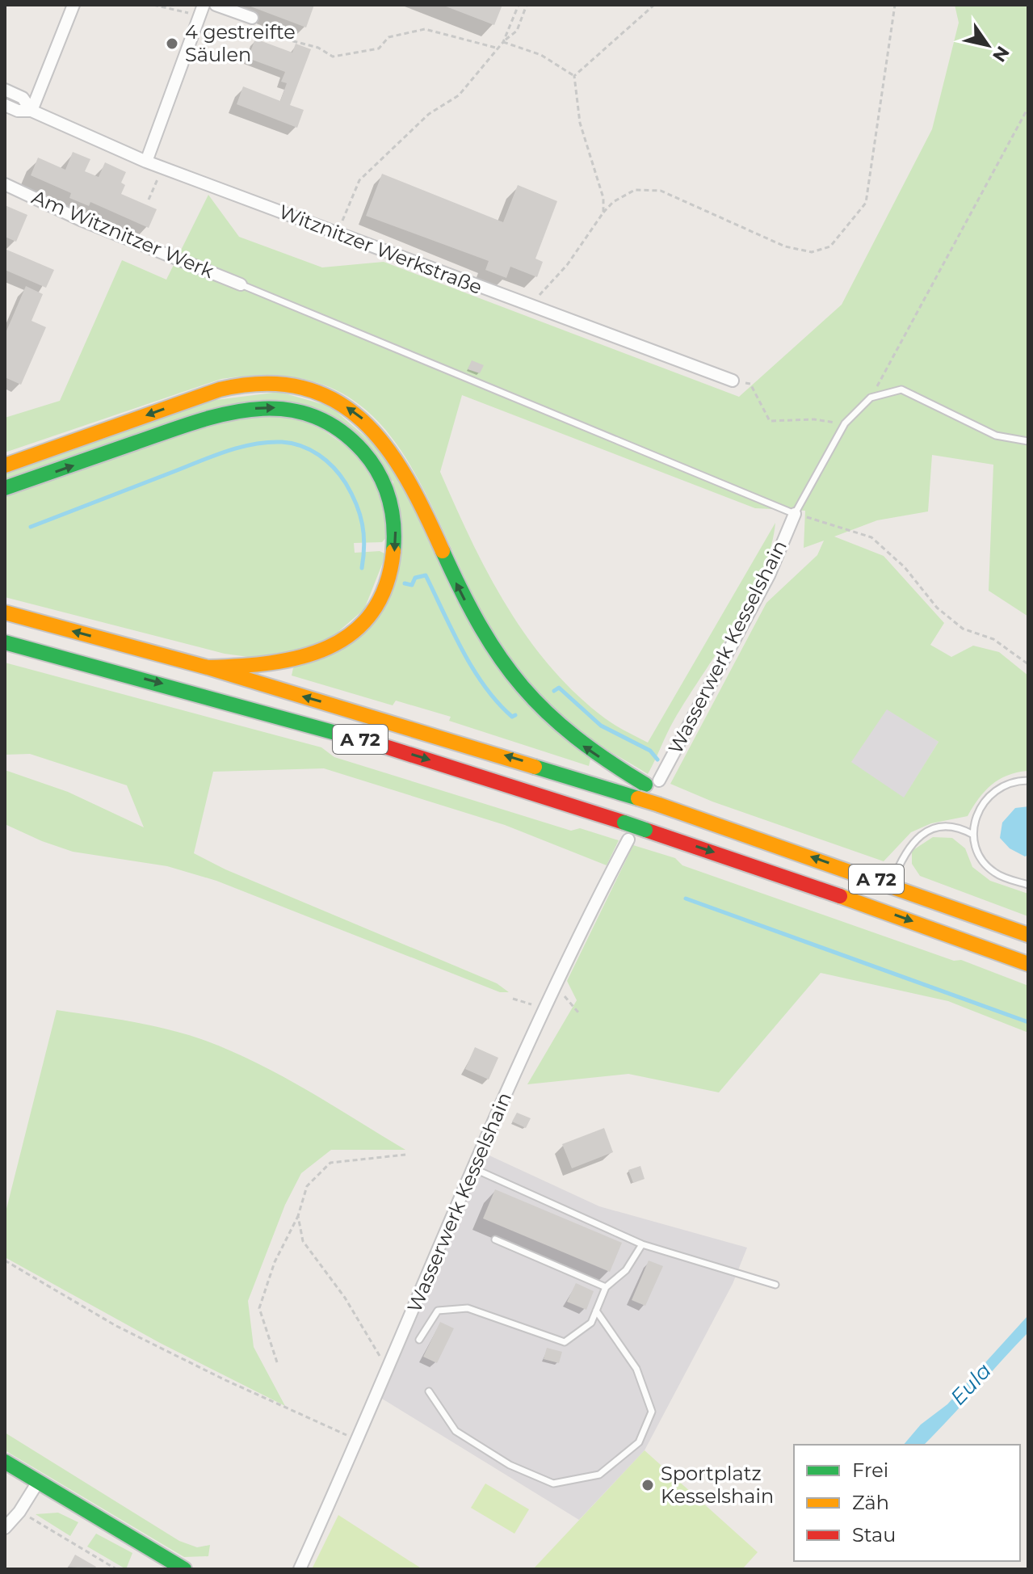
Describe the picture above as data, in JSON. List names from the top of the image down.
{
  "streets": {
    "main road": ["A 72"],
    "street": ["Am Witznitzer Werk", "Witznitzer Werkstraße", "Wasserwerk Kesselshain"]
  },
  "crossings": [
    ["Wasserwerk Kesselshain", "A 72"]
  ],
  "water": ["Eula"],
  "places": ["4 gestreifte Säulen", "Sportplatz Kesselshain"],
  "legend": ["Frei", "Zäh", "Stau"],
  "north": "bottom right"
}
